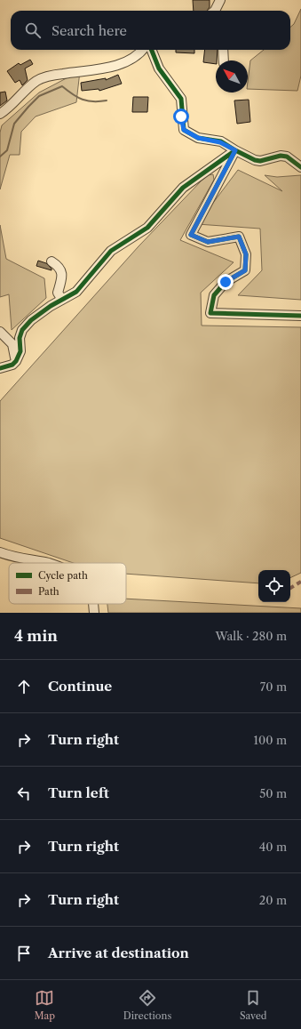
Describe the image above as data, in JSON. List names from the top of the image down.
{
  "legend": ["Cycle path", "Path"],
  "north": "top left",
  "page": {
    "search": "Search here",
    "heading": ["4 min", "Walk · 280 m"],
    "list": [
      ["Continue", "70 m"],
      ["Turn right", "100 m"],
      ["Turn left", "50 m"],
      ["Turn right", "40 m"],
      ["Turn right", "20 m"],
      "Arrive at destination"
    ],
    "nav": ["Map", "Directions", "Saved"]
  }
}
